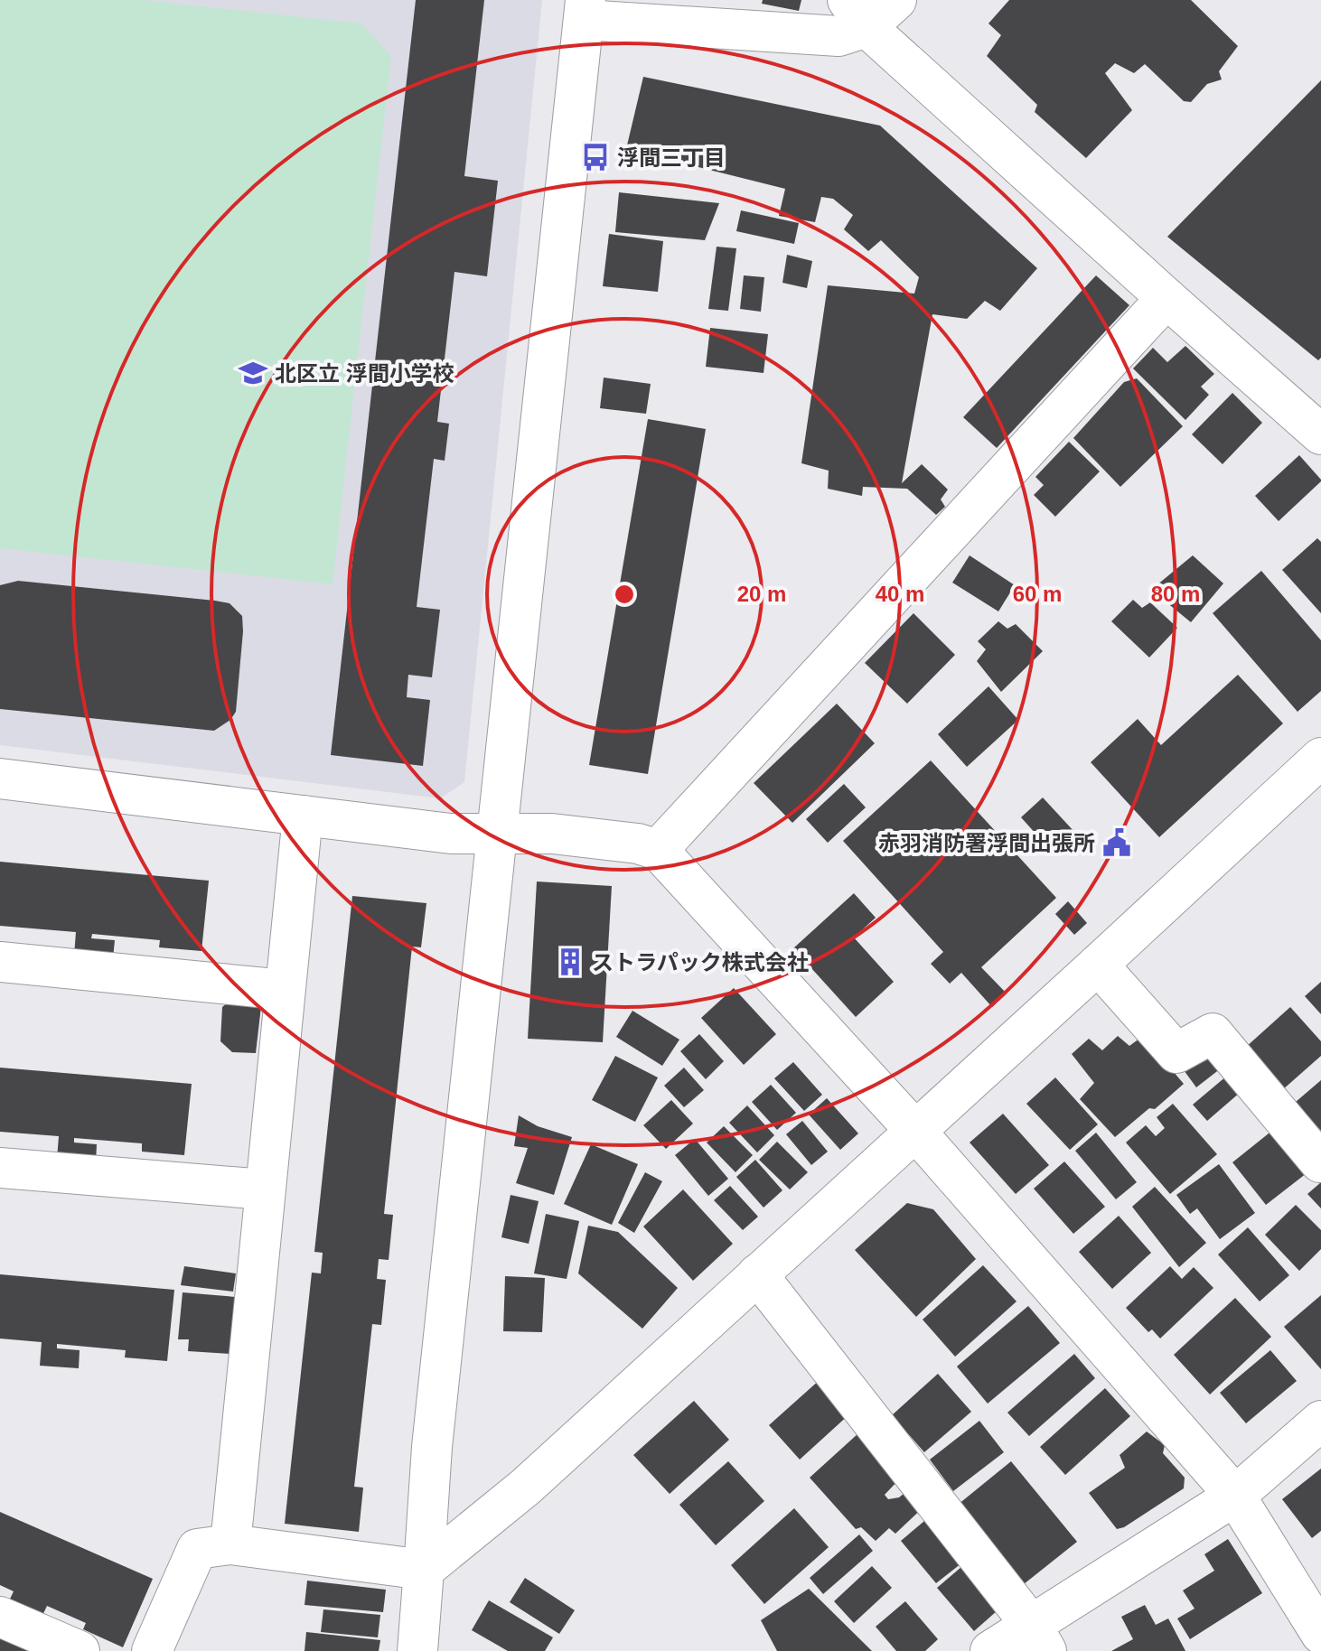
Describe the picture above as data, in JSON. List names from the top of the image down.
{
  "places": {
    "bus stop": ["浮間三丁目"],
    "school or university": ["北区立 浮間小学校"],
    "public building": ["赤羽消防署浮間出張所"],
    "building": ["ストラパック株式会社"]
  },
  "rings": [
    "20 m",
    "40 m",
    "60 m",
    "80 m"
  ]
}
